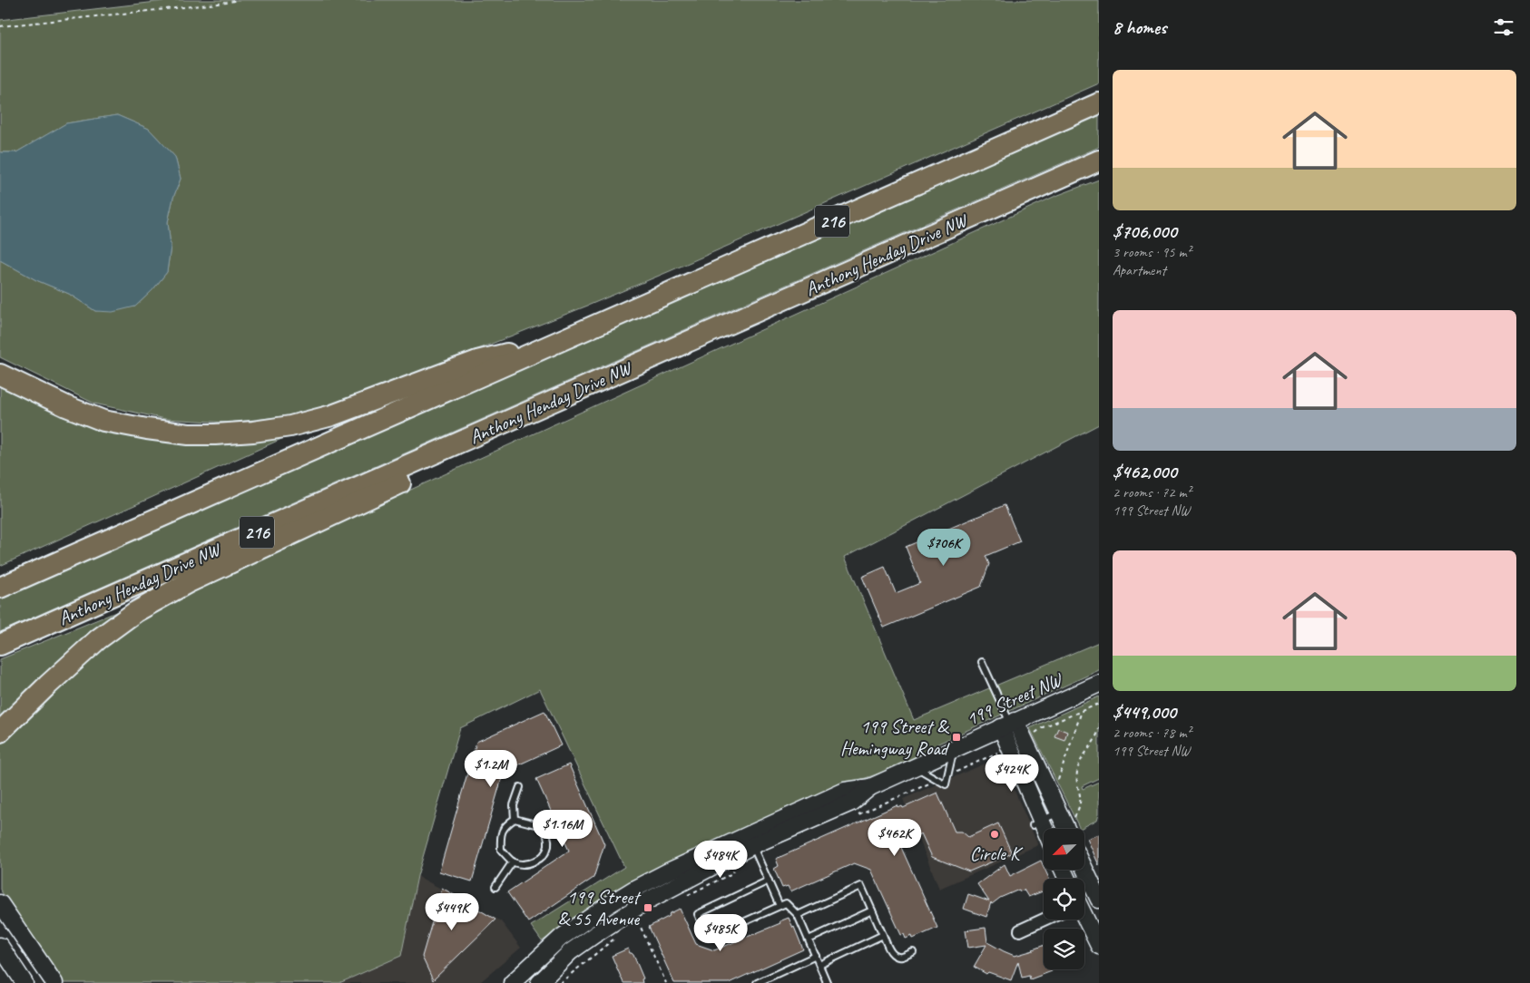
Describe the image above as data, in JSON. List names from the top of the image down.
{
  "streets": {
    "highway": ["216", "Anthony Henday Drive NW"],
    "main road": ["199 Street NW"]
  },
  "places": {
    "transit": ["199 Street & Hemingway Road", "199 Street & 55 Avenue"],
    "other": ["Circle K"]
  },
  "north": "bottom left",
  "page": {
    "heading": "8 homes",
    "list": [
      {
        "name": "$706,000",
        "note": "3 rooms · 95 m² · Apartment"
      },
      {
        "name": "$462,000",
        "note": "2 rooms · 72 m² · 199 Street NW"
      },
      {
        "name": "$449,000",
        "note": "2 rooms · 78 m² · 199 Street NW"
      }
    ],
    "price": [
      "$706K",
      "$1.2M",
      "$424K",
      "$1.16M",
      "$462K",
      "$484K",
      "$449K",
      "$485K"
    ]
  }
}
